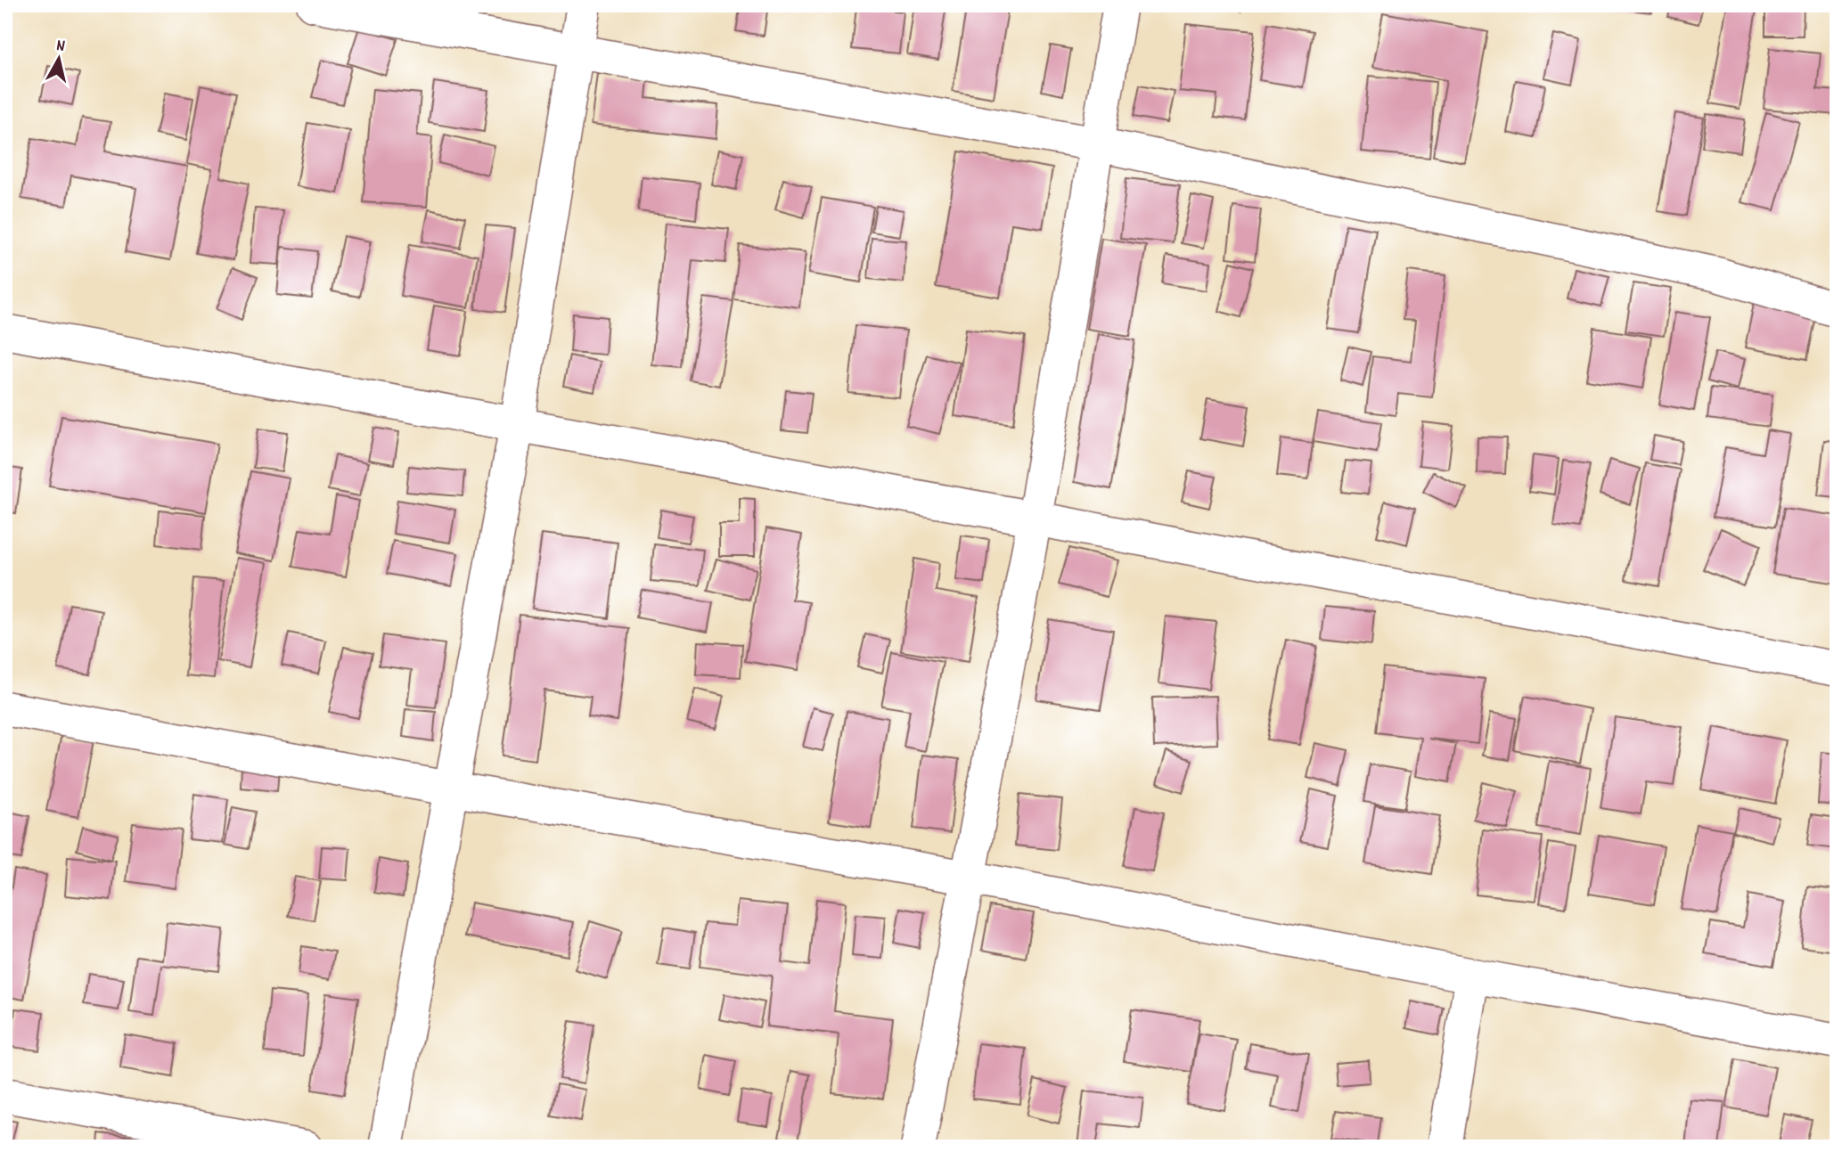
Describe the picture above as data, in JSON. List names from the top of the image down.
{
  "north": "top"
}
